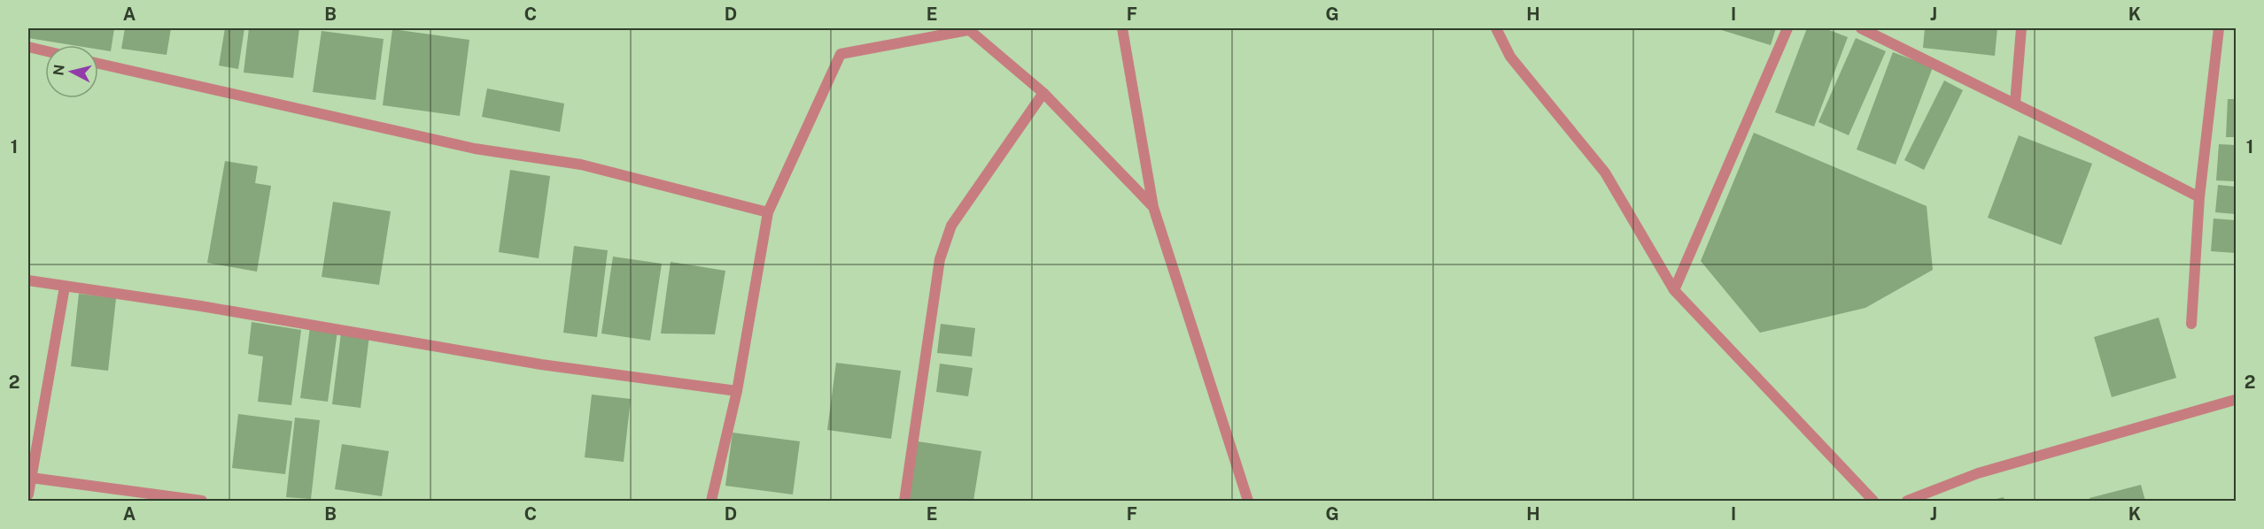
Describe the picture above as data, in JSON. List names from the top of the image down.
{
  "north": "left",
  "grid": {
    "columns": [
      "A",
      "B",
      "C",
      "D",
      "E",
      "F",
      "G",
      "H",
      "I",
      "J",
      "K"
    ],
    "rows": ["1", "2"]
  }
}
